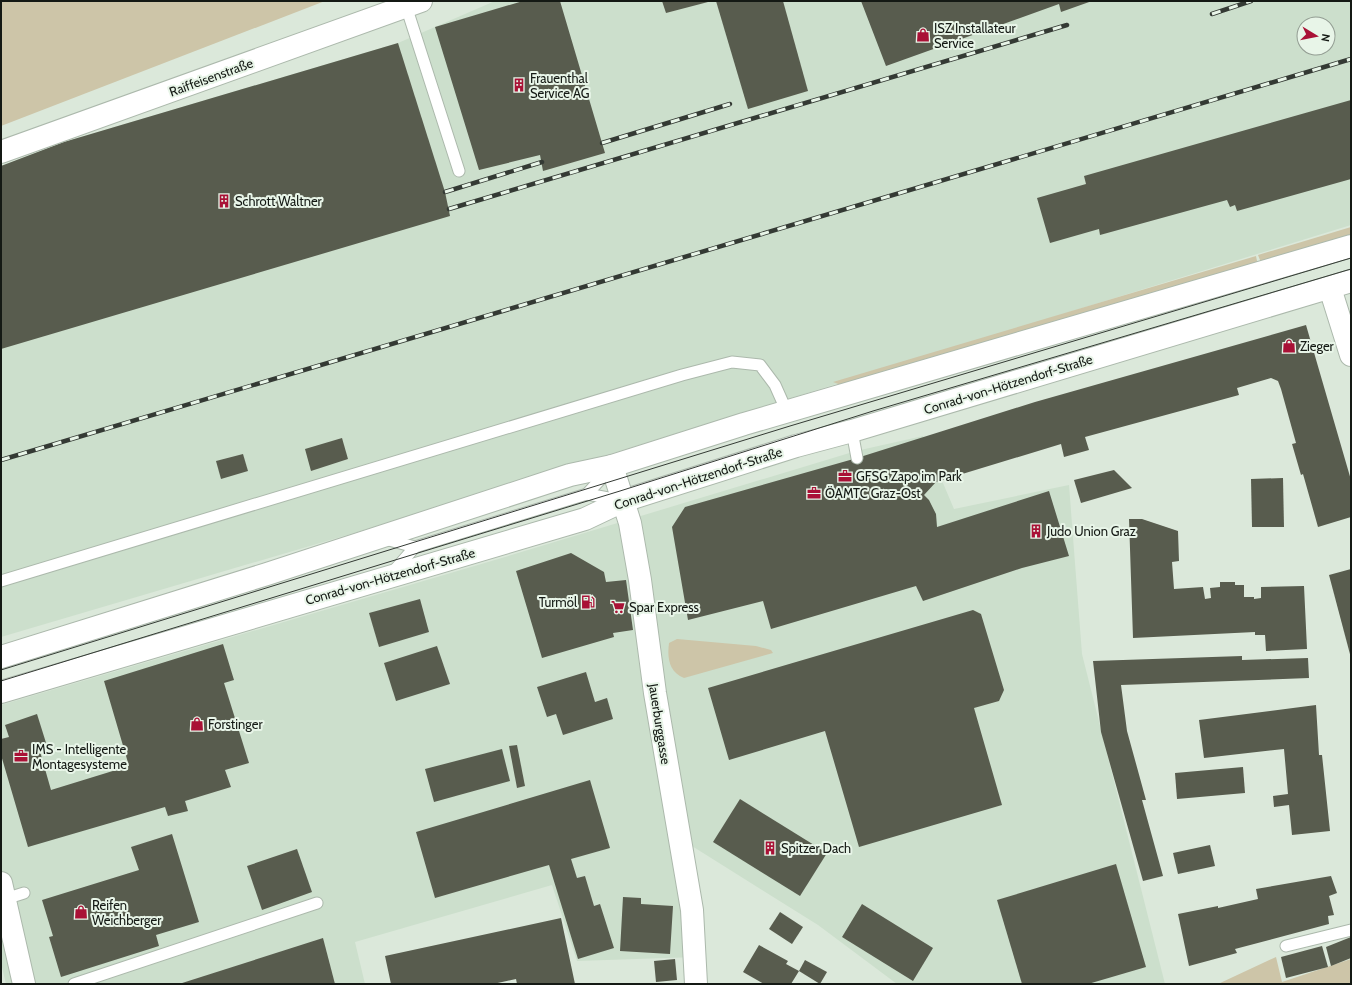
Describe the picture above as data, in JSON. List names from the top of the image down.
{
  "streets": {
    "main road": ["Raiffeisenstraße", "Conrad-von-Hötzendorf-Straße", "Jauerburggasse"]
  },
  "crossings": [
    ["Conrad-von-Hötzendorf-Straße", "Jauerburggasse"]
  ],
  "places": {
    "shop": [
      "ISZ Installateur Service",
      "Zieger",
      "Forstinger",
      "Reifen Weichberger"
    ],
    "building": [
      "Frauenthal Service AG",
      "Schrott Waltner",
      "Judo Union Graz",
      "Spitzer Dach"
    ],
    "office": ["GFSG Zapo im Park", "ÖAMTC Graz-Ost", "IMS - Intelligente Montagesysteme"],
    "fuel station": ["Turmöl"],
    "supermarket": ["Spar Express"]
  },
  "north": "right"
}
